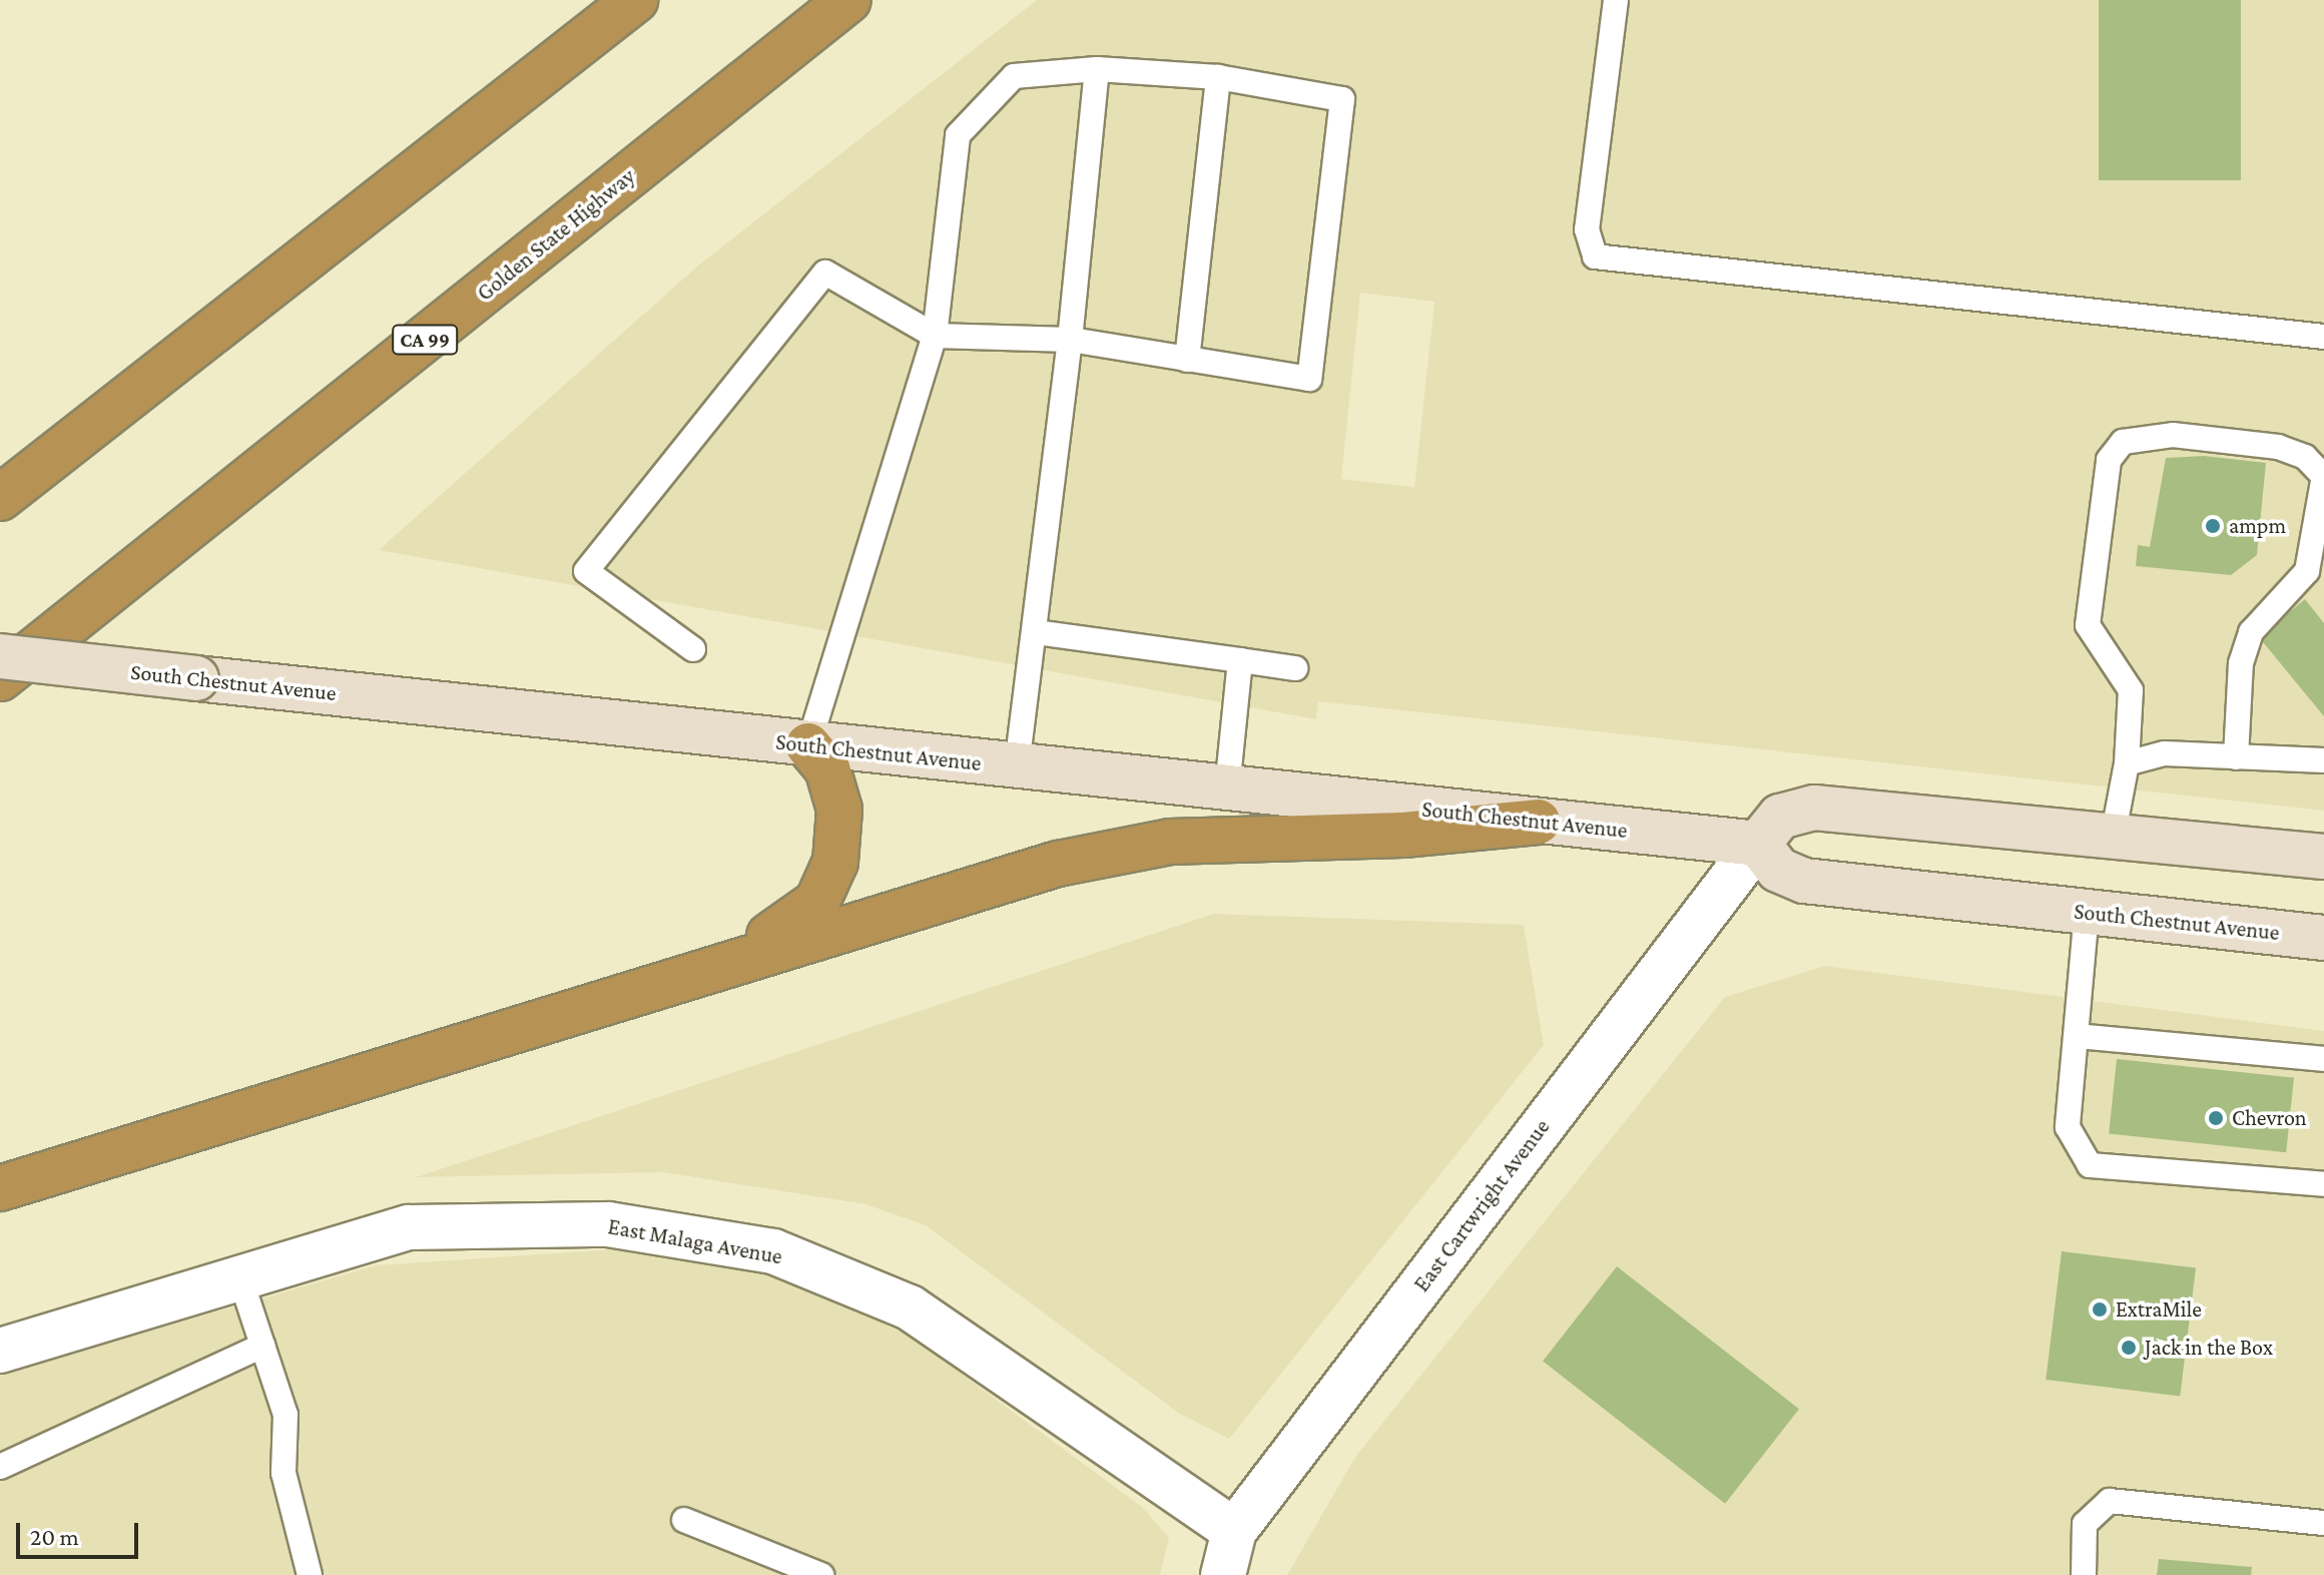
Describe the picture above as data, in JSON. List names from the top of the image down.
{
  "streets": {
    "highway": ["Golden State Highway", "CA 99"],
    "main road": ["South Chestnut Avenue"],
    "street": ["East Cartwright Avenue", "East Malaga Avenue"]
  },
  "crossings": [
    ["South Chestnut Avenue", "East Cartwright Avenue"],
    ["East Cartwright Avenue", "East Malaga Avenue"]
  ],
  "places": [
    "ampm",
    "Chevron",
    "ExtraMile",
    "Jack in the Box"
  ],
  "scale_bar": "20 m"
}
